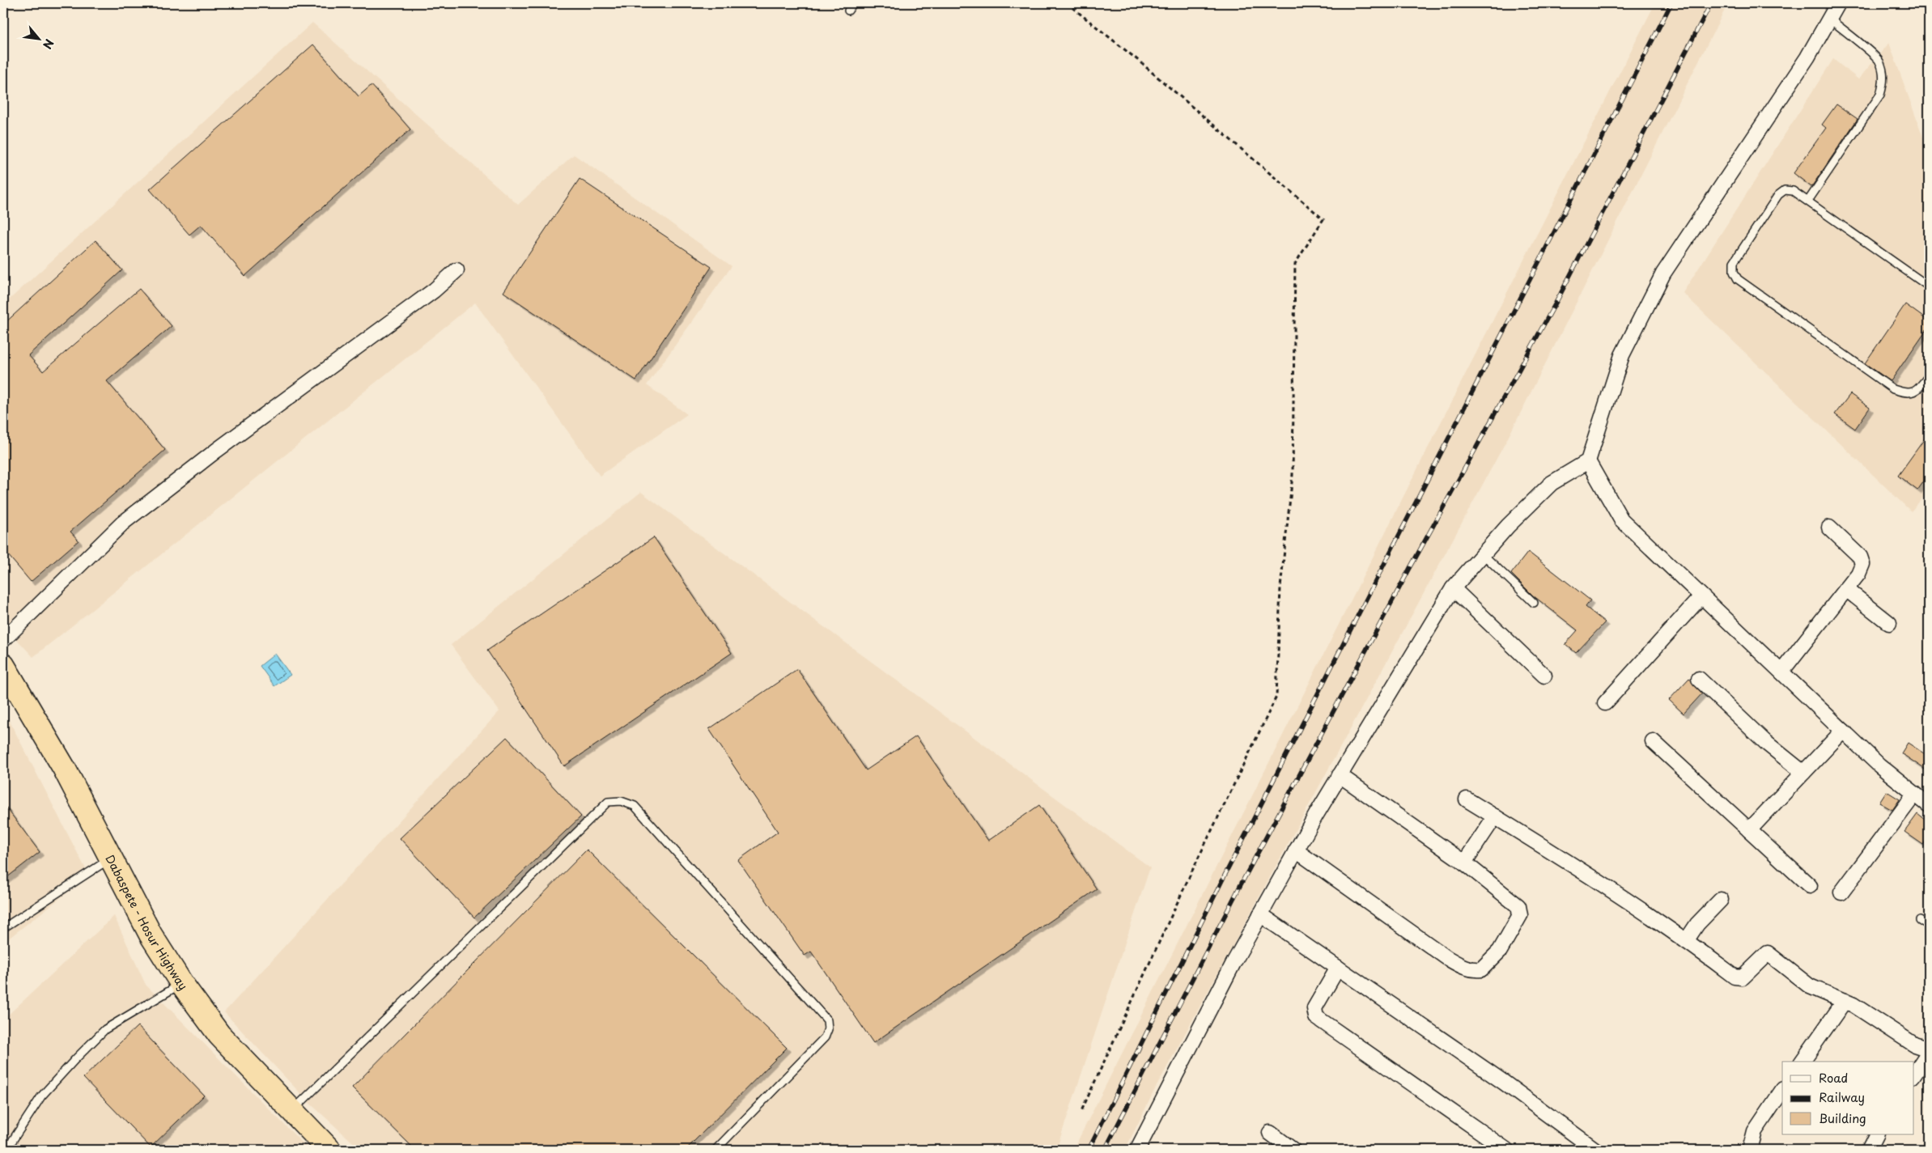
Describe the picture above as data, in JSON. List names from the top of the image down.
{
  "streets": {
    "highway": ["Dabaspete - Hosur Highway"]
  },
  "legend": ["Road", "Railway", "Building"],
  "north": "bottom right"
}
